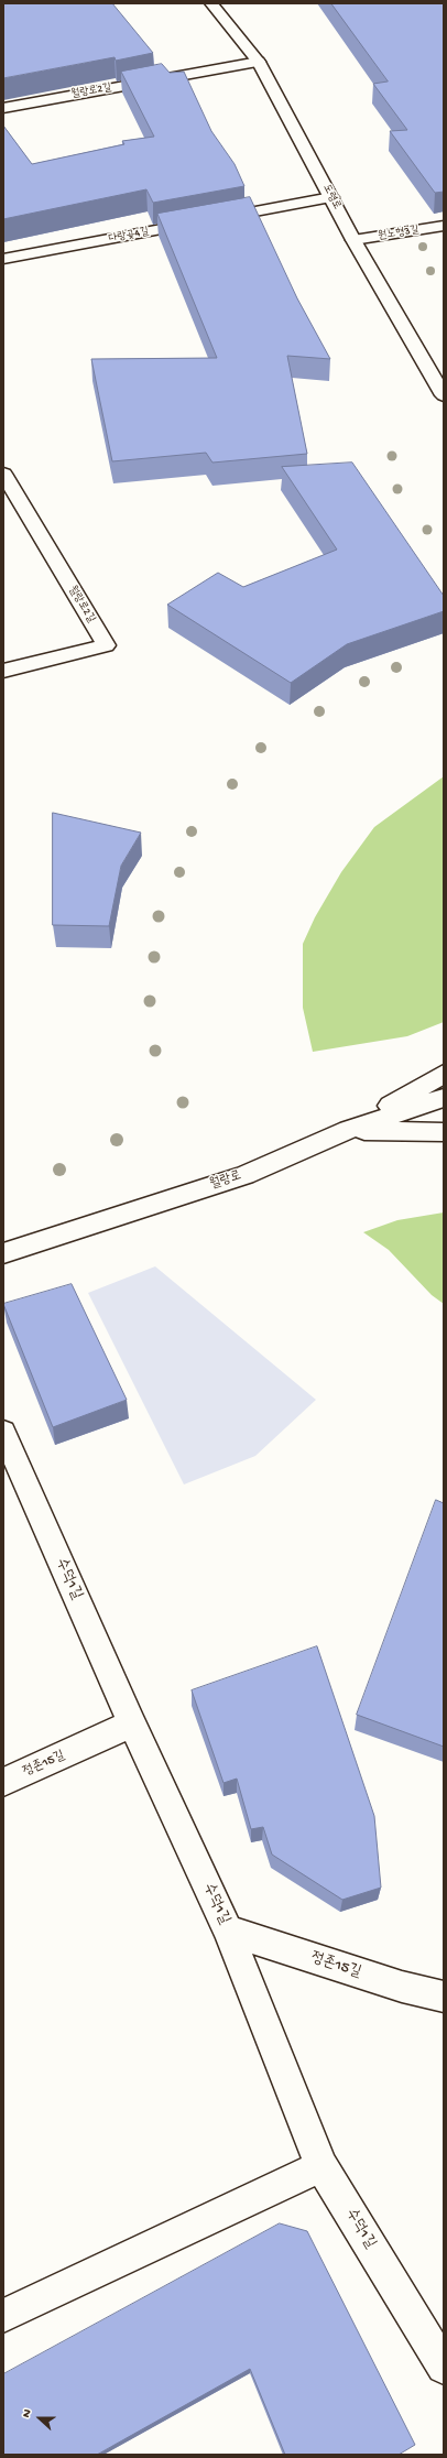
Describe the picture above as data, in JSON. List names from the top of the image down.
{
  "streets": {
    "street": [
      "월랑로2길",
      "도령로",
      "원노형3길",
      "다랑곶4길",
      "월랑로",
      "수덕1길",
      "정존15길"
    ]
  },
  "crossings": [
    ["월랑로2길", "도령로"],
    ["도령로", "원노형3길"],
    ["도령로", "다랑곶4길"],
    ["수덕1길", "정존15길"]
  ],
  "north": "left"
}
